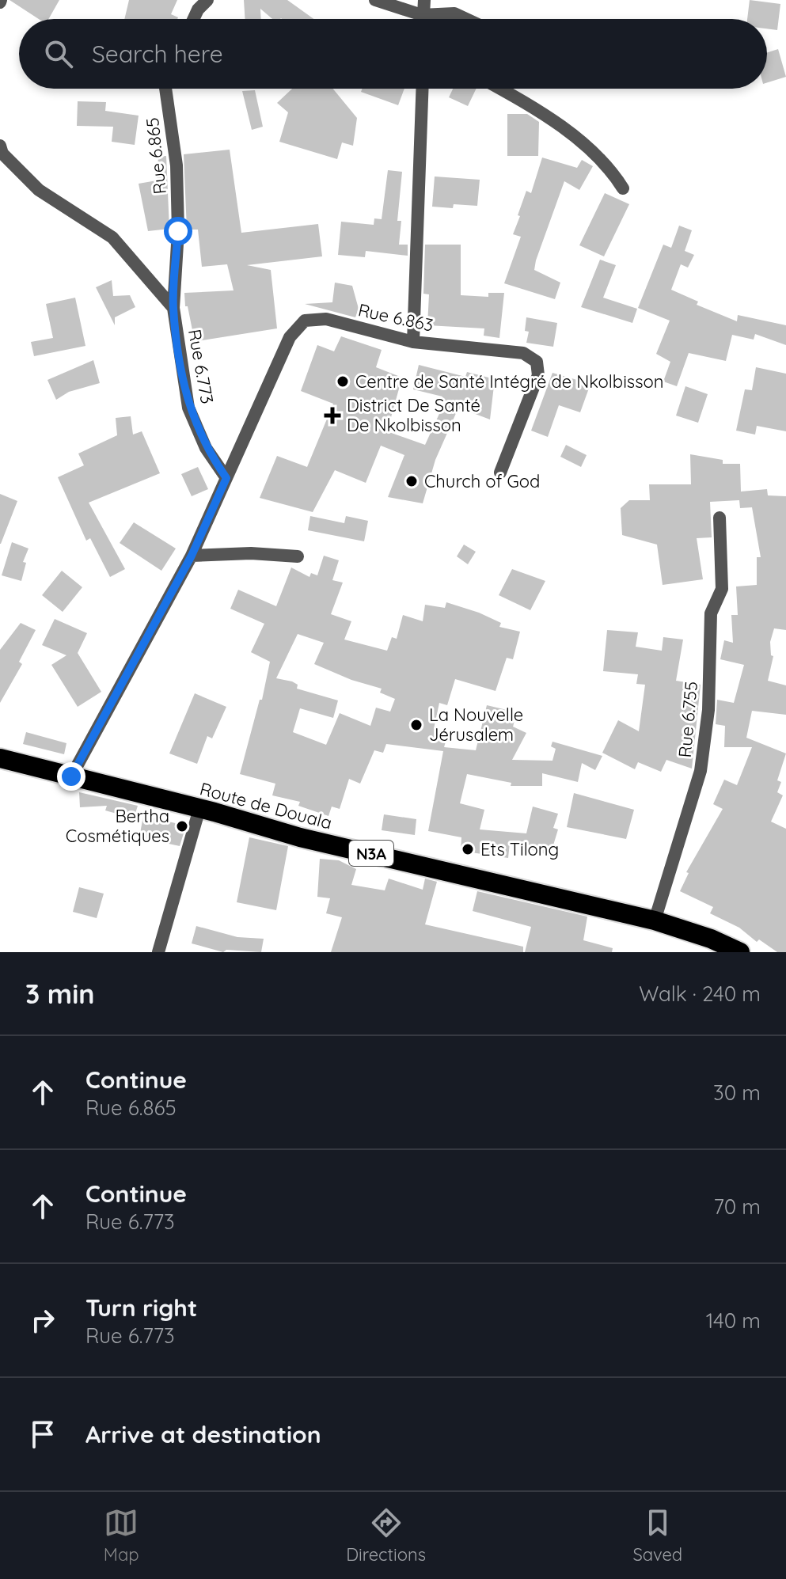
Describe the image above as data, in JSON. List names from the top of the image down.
{
  "streets": {
    "highway": ["Route de Douala", "N3A"],
    "street": [
      "Rue 6.865",
      "Rue 6.863",
      "Rue 6.773",
      "Rue 6.755"
    ]
  },
  "crossings": [
    ["Rue 6.865", "Rue 6.773"],
    ["Rue 6.863", "Rue 6.773"],
    ["Rue 6.755", "Route de Douala"]
  ],
  "places": {
    "other": [
      "Centre de Santé Intégré de Nkolbisson",
      "Church of God",
      "La Nouvelle Jérusalem",
      "Bertha Cosmétiques",
      "Ets Tilong"
    ],
    "health": ["District De Santé De Nkolbisson"]
  },
  "page": {
    "search": "Search here",
    "heading": ["3 min", "Walk · 240 m"],
    "list": [
      ["Continue", "Rue 6.865", "30 m"],
      ["Continue", "Rue 6.773", "70 m"],
      ["Turn right", "Rue 6.773", "140 m"],
      "Arrive at destination"
    ],
    "nav": ["Map", "Directions", "Saved"]
  }
}
